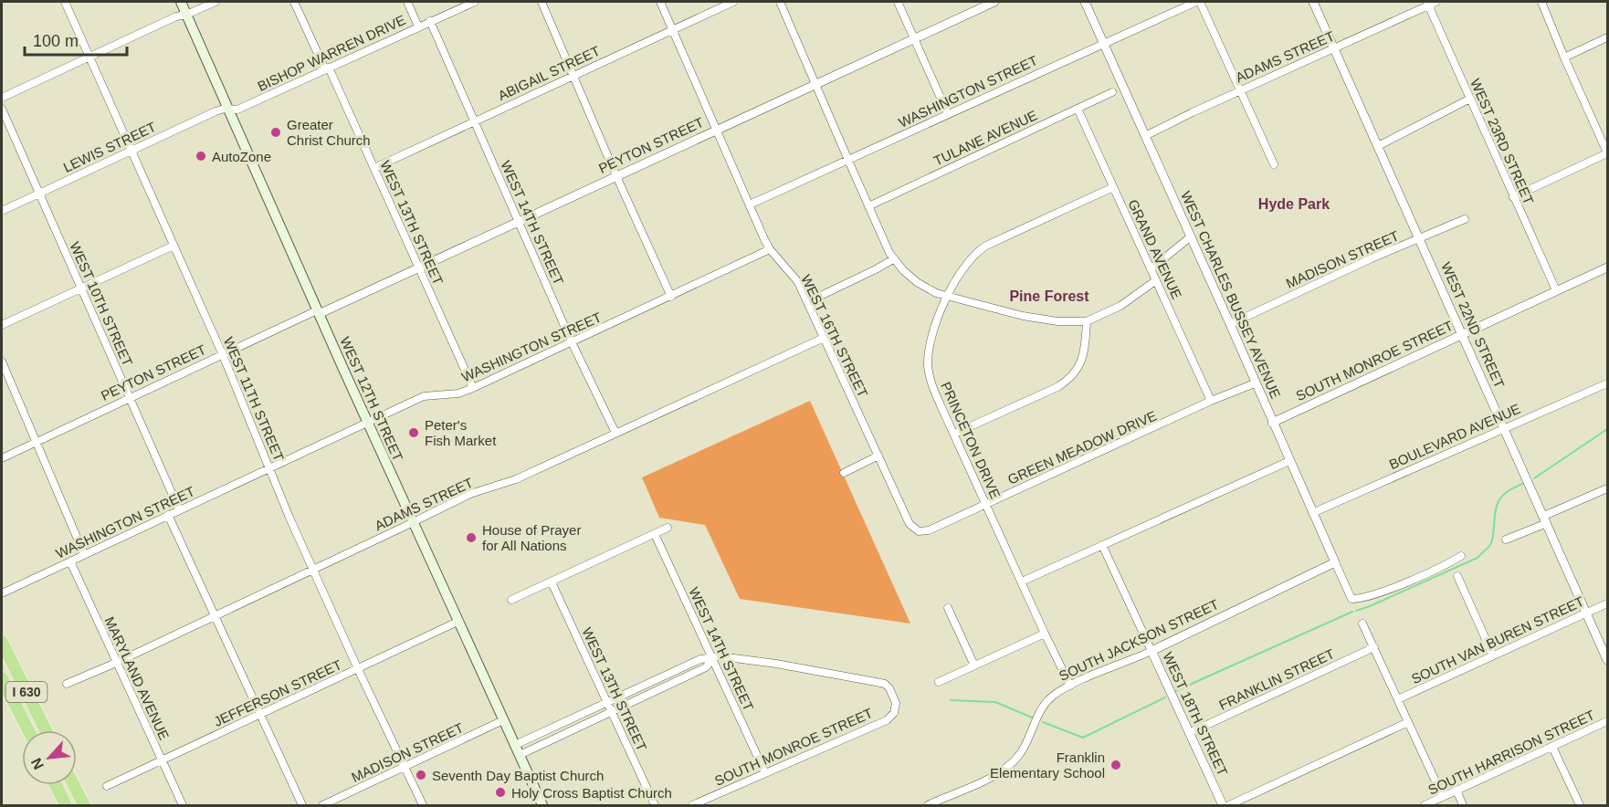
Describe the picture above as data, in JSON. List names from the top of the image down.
{
  "streets": {
    "highway": ["I 630"],
    "main road": ["WEST 12TH STREET"],
    "street": [
      "BISHOP WARREN DRIVE",
      "ADAMS STREET",
      "ABIGAIL STREET",
      "WASHINGTON STREET",
      "TULANE AVENUE",
      "WEST 23RD STREET",
      "PEYTON STREET",
      "LEWIS STREET",
      "WEST 13TH STREET",
      "WEST 14TH STREET",
      "GRAND AVENUE",
      "MADISON STREET",
      "WEST CHARLES BUSSEY AVENUE",
      "WEST 10TH STREET",
      "WEST 22ND STREET",
      "WEST 16TH STREET",
      "SOUTH MONROE STREET",
      "WEST 11TH STREET",
      "BOULEVARD AVENUE",
      "PRINCETON DRIVE",
      "GREEN MEADOW DRIVE",
      "SOUTH JACKSON STREET",
      "SOUTH VAN BUREN STREET",
      "MARYLAND AVENUE",
      "FRANKLIN STREET",
      "JEFFERSON STREET",
      "WEST 18TH STREET",
      "SOUTH HARRISON STREET"
    ]
  },
  "crossings": [
    ["BISHOP WARREN DRIVE", "LEWIS STREET"],
    ["BISHOP WARREN DRIVE", "WEST 13TH STREET"],
    ["BISHOP WARREN DRIVE", "WEST 14TH STREET"],
    ["BISHOP WARREN DRIVE", "WEST 12TH STREET"],
    ["ADAMS STREET", "WEST 23RD STREET"],
    ["ADAMS STREET", "WEST 14TH STREET"],
    ["ADAMS STREET", "WEST CHARLES BUSSEY AVENUE"],
    ["ADAMS STREET", "WEST 22ND STREET"],
    ["ADAMS STREET", "WEST 16TH STREET"],
    ["ADAMS STREET", "WEST 11TH STREET"],
    ["ADAMS STREET", "WEST 12TH STREET"],
    ["ADAMS STREET", "MARYLAND AVENUE"],
    ["ABIGAIL STREET", "WEST 13TH STREET"],
    ["ABIGAIL STREET", "WEST 14TH STREET"],
    ["ABIGAIL STREET", "WEST 16TH STREET"],
    ["WASHINGTON STREET", "WEST 13TH STREET"],
    ["WASHINGTON STREET", "WEST 14TH STREET"],
    ["WASHINGTON STREET", "WEST CHARLES BUSSEY AVENUE"],
    ["WASHINGTON STREET", "WEST 10TH STREET"],
    ["WASHINGTON STREET", "WEST 16TH STREET"],
    ["WASHINGTON STREET", "WEST 11TH STREET"],
    ["WASHINGTON STREET", "WEST 12TH STREET"],
    ["WASHINGTON STREET", "MARYLAND AVENUE"],
    ["TULANE AVENUE", "GRAND AVENUE"],
    ["WEST 23RD STREET", "SOUTH MONROE STREET"],
    ["PEYTON STREET", "WEST 13TH STREET"],
    ["PEYTON STREET", "WEST 14TH STREET"],
    ["PEYTON STREET", "WEST 10TH STREET"],
    ["PEYTON STREET", "WEST 16TH STREET"],
    ["PEYTON STREET", "WEST 11TH STREET"],
    ["PEYTON STREET", "WEST 12TH STREET"],
    ["LEWIS STREET", "WEST 10TH STREET"],
    ["LEWIS STREET", "WEST 11TH STREET"],
    ["LEWIS STREET", "WEST 12TH STREET"],
    ["WEST 14TH STREET", "SOUTH MONROE STREET"],
    ["GRAND AVENUE", "PRINCETON DRIVE"],
    ["GRAND AVENUE", "GREEN MEADOW DRIVE"],
    ["MADISON STREET", "WEST CHARLES BUSSEY AVENUE"],
    ["MADISON STREET", "WEST 22ND STREET"],
    ["MADISON STREET", "WEST 11TH STREET"],
    ["MADISON STREET", "WEST 12TH STREET"],
    ["WEST CHARLES BUSSEY AVENUE", "SOUTH MONROE STREET"],
    ["WEST CHARLES BUSSEY AVENUE", "BOULEVARD AVENUE"],
    ["WEST CHARLES BUSSEY AVENUE", "GREEN MEADOW DRIVE"],
    ["WEST CHARLES BUSSEY AVENUE", "SOUTH JACKSON STREET"],
    ["WEST 22ND STREET", "SOUTH MONROE STREET"],
    ["WEST 22ND STREET", "BOULEVARD AVENUE"],
    ["WEST 22ND STREET", "SOUTH VAN BUREN STREET"],
    ["WEST 16TH STREET", "GREEN MEADOW DRIVE"],
    ["WEST 11TH STREET", "JEFFERSON STREET"],
    ["WEST 12TH STREET", "JEFFERSON STREET"],
    ["PRINCETON DRIVE", "GREEN MEADOW DRIVE"],
    ["PRINCETON DRIVE", "SOUTH JACKSON STREET"],
    ["SOUTH JACKSON STREET", "WEST 18TH STREET"],
    ["MARYLAND AVENUE", "JEFFERSON STREET"],
    ["FRANKLIN STREET", "WEST 18TH STREET"]
  ],
  "districts": ["Hyde Park", "Pine Forest"],
  "places": [
    "Greater Christ Church",
    "AutoZone",
    "Peter's Fish Market",
    "House of Prayer for All Nations",
    "Franklin Elementary School",
    "Seventh Day Baptist Church",
    "Holy Cross Baptist Church"
  ],
  "scale_bar": "100 m",
  "north": "bottom left"
}
